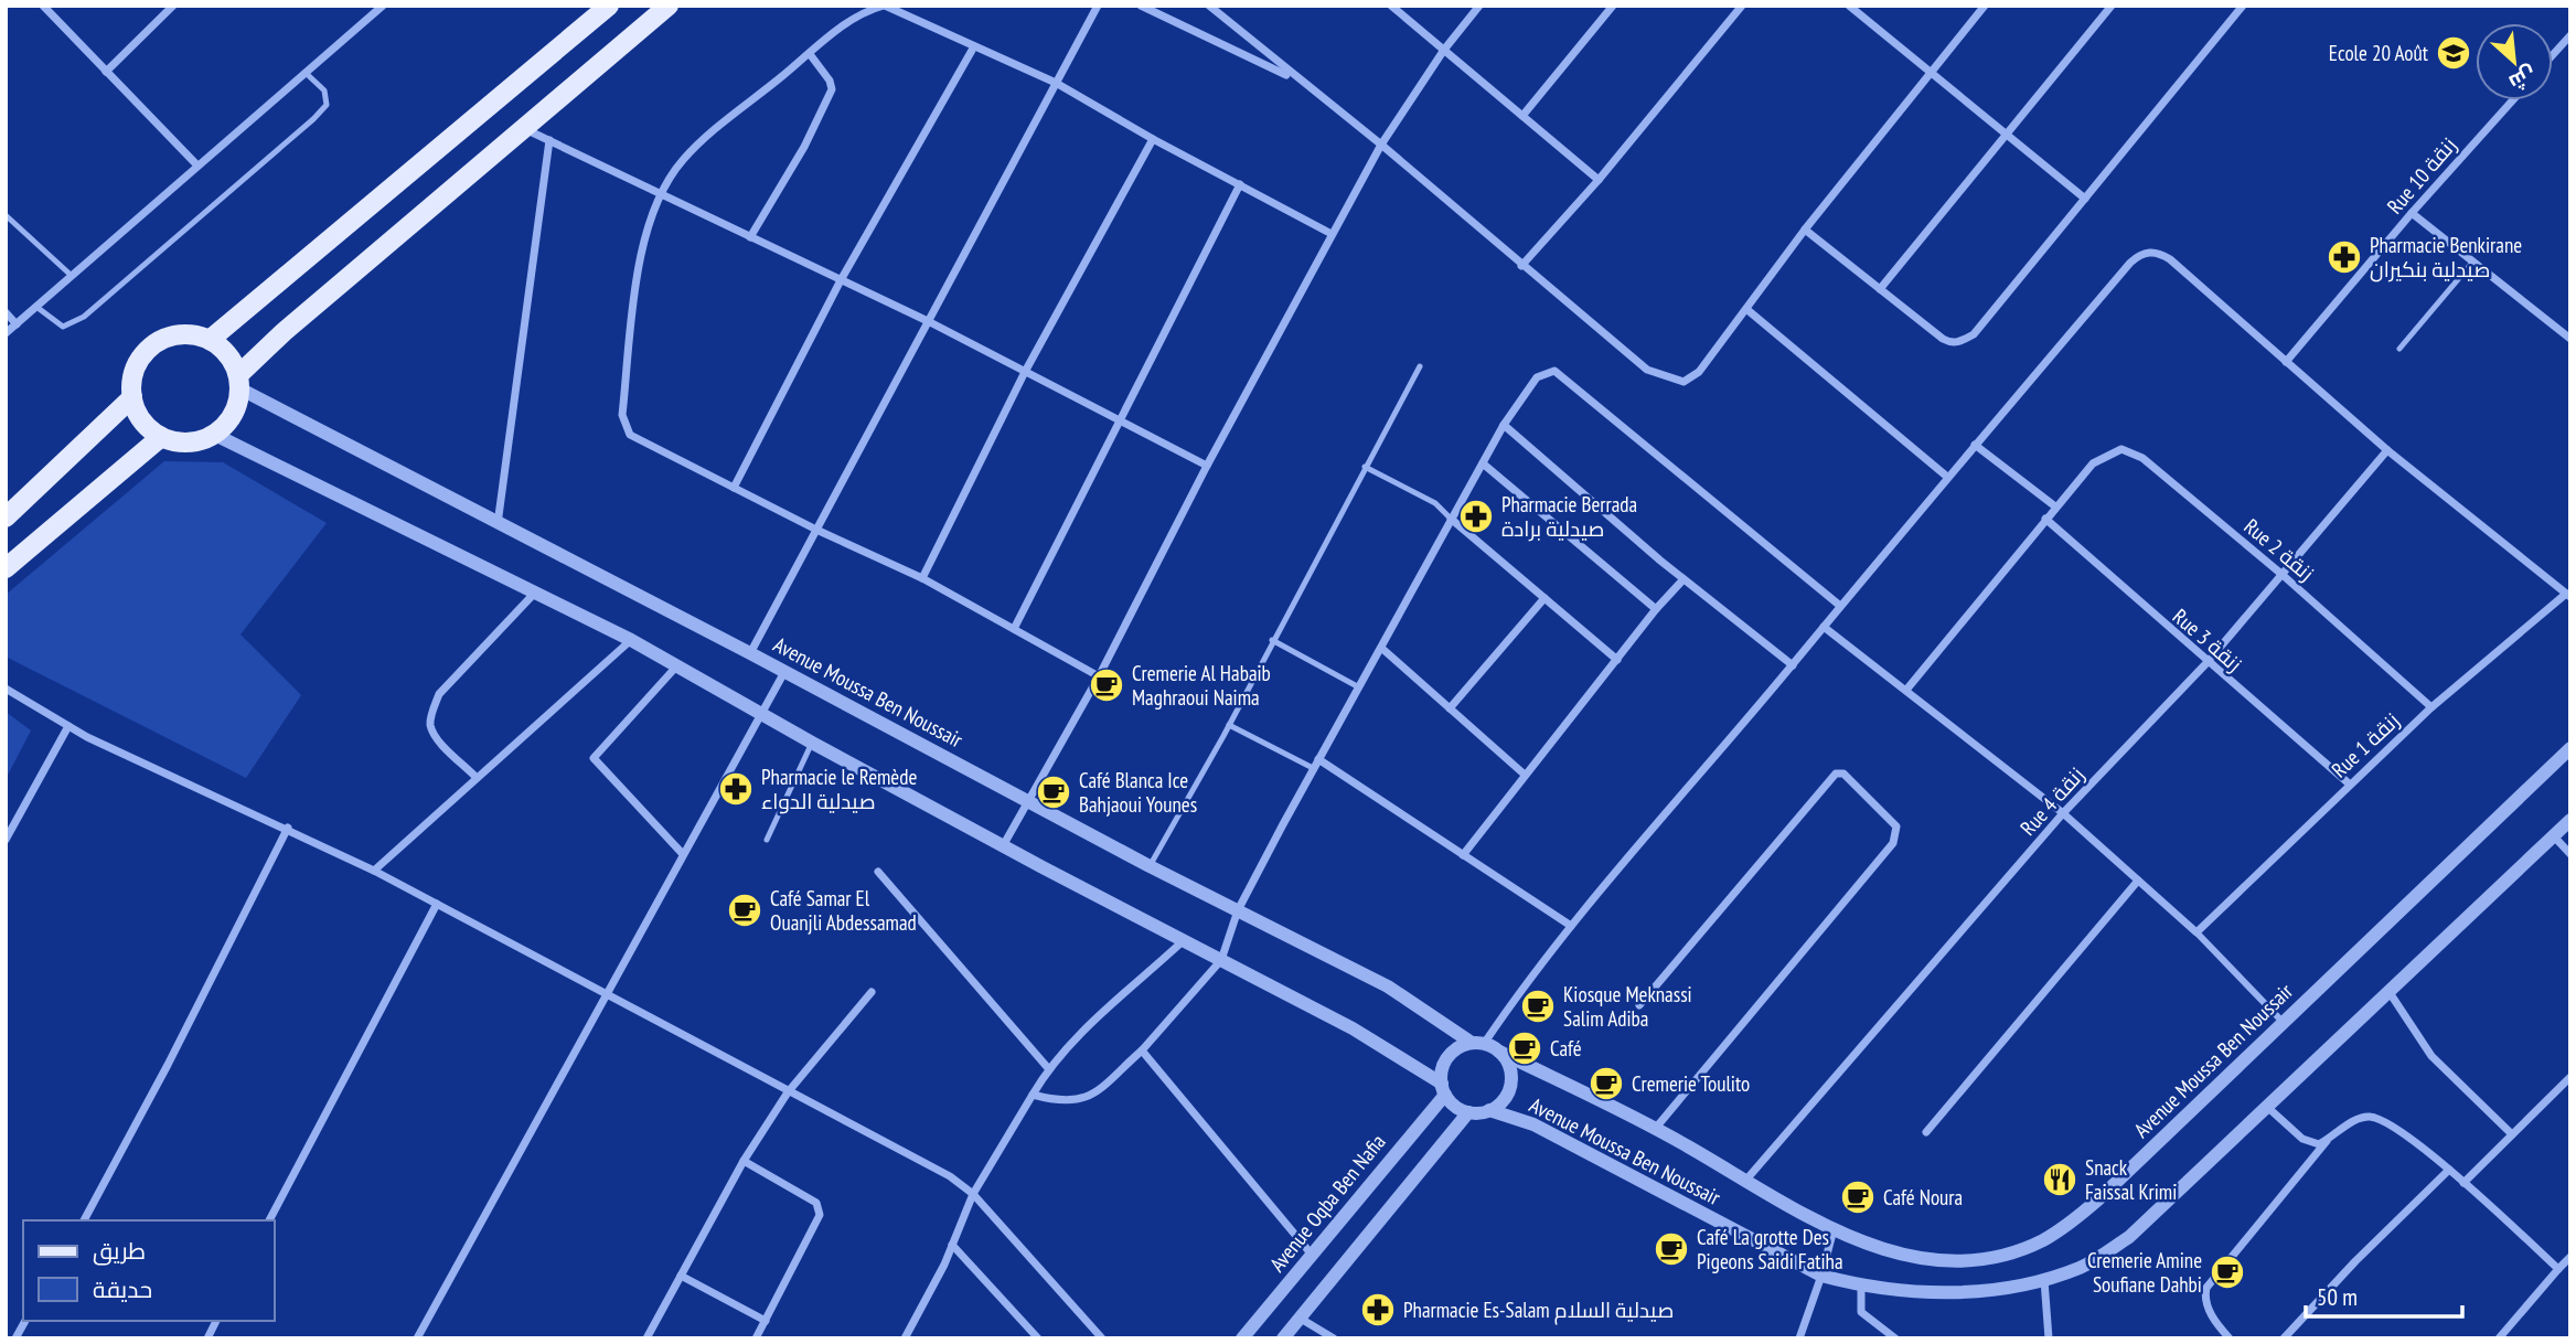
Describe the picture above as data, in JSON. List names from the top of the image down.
{
  "streets": {
    "street": [
      "Rue 10 زنقة",
      "Rue 2 زنقة",
      "Rue 3 زنقة",
      "Avenue Moussa Ben Noussair",
      "Rue 1 زنقة",
      "Rue 4 زنقة",
      "Avenue Oqba Ben Nafia"
    ]
  },
  "crossings": [
    ["Rue 2 زنقة", "Rue 1 زنقة"],
    ["Rue 2 زنقة", "Rue 4 زنقة"],
    ["Rue 3 زنقة", "Rue 1 زنقة"],
    ["Rue 3 زنقة", "Rue 4 زنقة"],
    ["Avenue Moussa Ben Noussair", "Rue 4 زنقة"],
    ["Avenue Moussa Ben Noussair", "Avenue Oqba Ben Nafia"]
  ],
  "places": {
    "school or university": ["Ecole 20 Août"],
    "pharmacy": [
      "Pharmacie Benkirane صيدلية بنكيران",
      "Pharmacie Berrada صيدلية برادة",
      "Pharmacie le Remède صيدلية الدواء",
      "Pharmacie Es-Salam صيدلية السلام"
    ],
    "cafe": [
      "Cremerie Al Habaib Maghraoui Naima",
      "Café Blanca Ice Bahjaoui Younes",
      "Café Samar El Ouanjli Abdessamad",
      "Kiosque Meknassi Salim Adiba",
      "Café",
      "Cremerie Toulito",
      "Café Noura",
      "Café La grotte Des Pigeons Saidi Fatiha",
      "Cremerie Amine Soufiane Dahbi"
    ],
    "restaurant": ["Snack Faissal Krimi"]
  },
  "legend": ["طريق", "حديقة"],
  "scale_bar": "50 m",
  "north": "bottom right"
}
